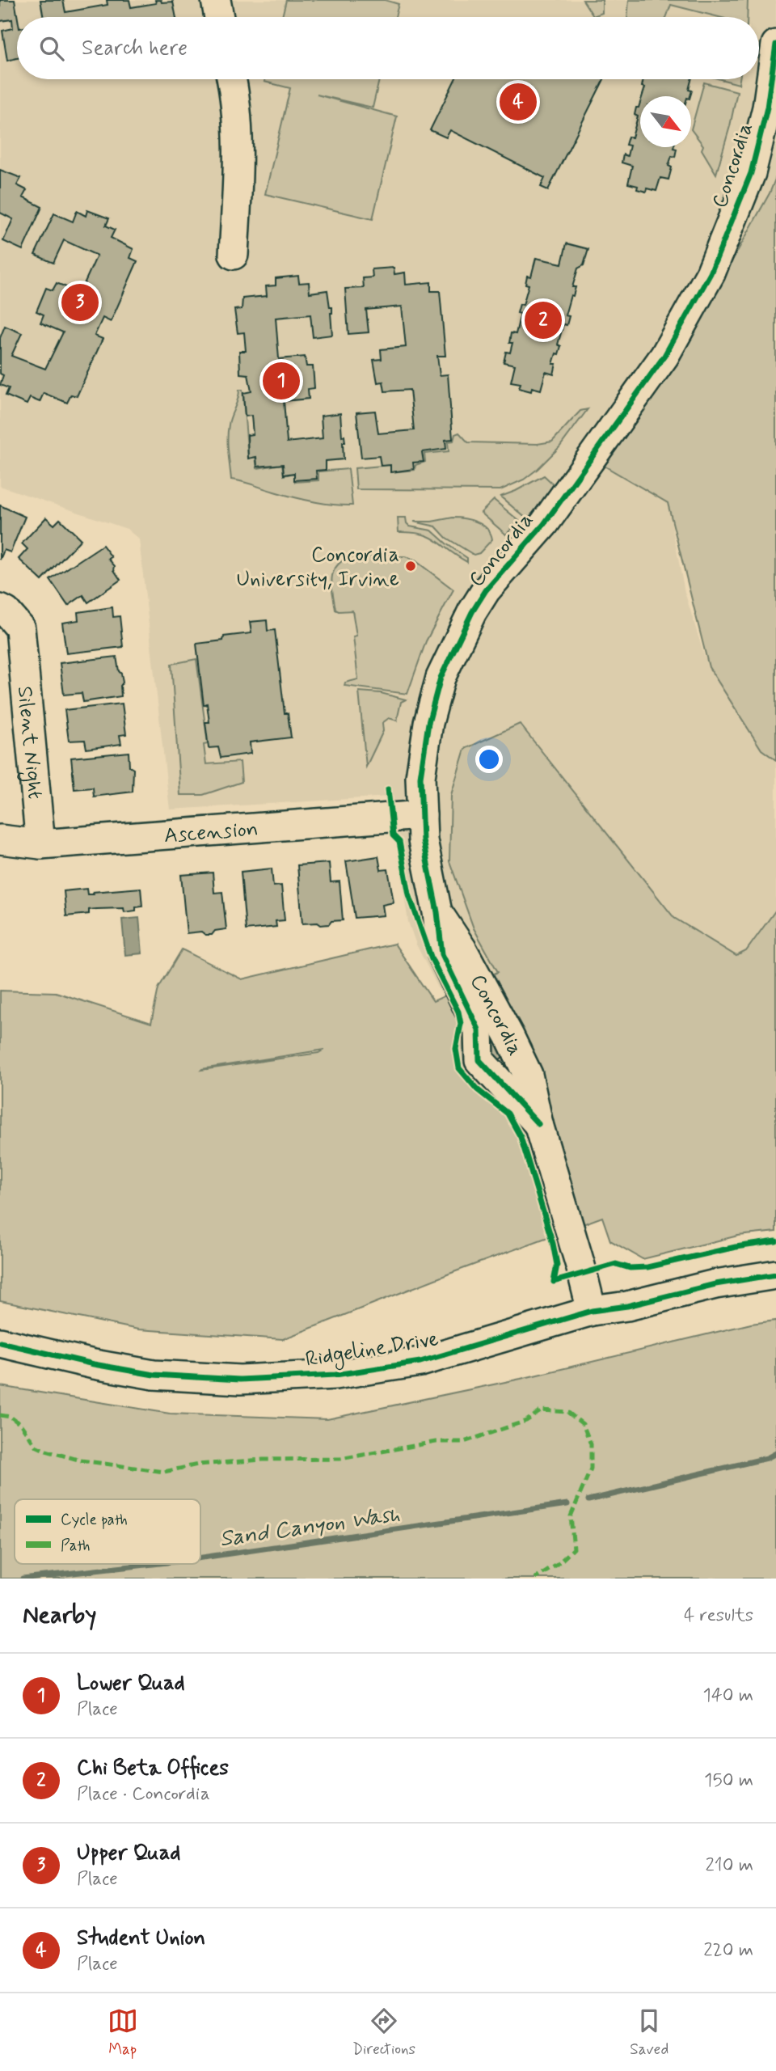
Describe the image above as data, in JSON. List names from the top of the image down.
{
  "streets": {
    "street": [
      "Concordia",
      "Silent Night",
      "Ascension",
      "Ridgeline Drive"
    ]
  },
  "crossings": [
    ["Concordia", "Ascension"],
    ["Concordia", "Ridgeline Drive"],
    ["Silent Night", "Ascension"]
  ],
  "water": ["Sand Canyon Wash"],
  "places": ["Concordia University, Irvine"],
  "legend": ["Cycle path", "Path"],
  "north": "bottom right",
  "page": {
    "search": "Search here",
    "pins": [
      "4",
      "3",
      "2",
      "1"
    ],
    "heading": ["Nearby", "4 results"],
    "list": [
      {
        "mark": "1",
        "name": "Lower Quad",
        "note": "Place",
        "value": "140 m"
      },
      {
        "mark": "2",
        "name": "Chi Beta Offices",
        "note": "Place · Concordia",
        "value": "150 m"
      },
      {
        "mark": "3",
        "name": "Upper Quad",
        "note": "Place",
        "value": "210 m"
      },
      {
        "mark": "4",
        "name": "Student Union",
        "note": "Place",
        "value": "220 m"
      }
    ],
    "nav": ["Map", "Directions", "Saved"]
  }
}
